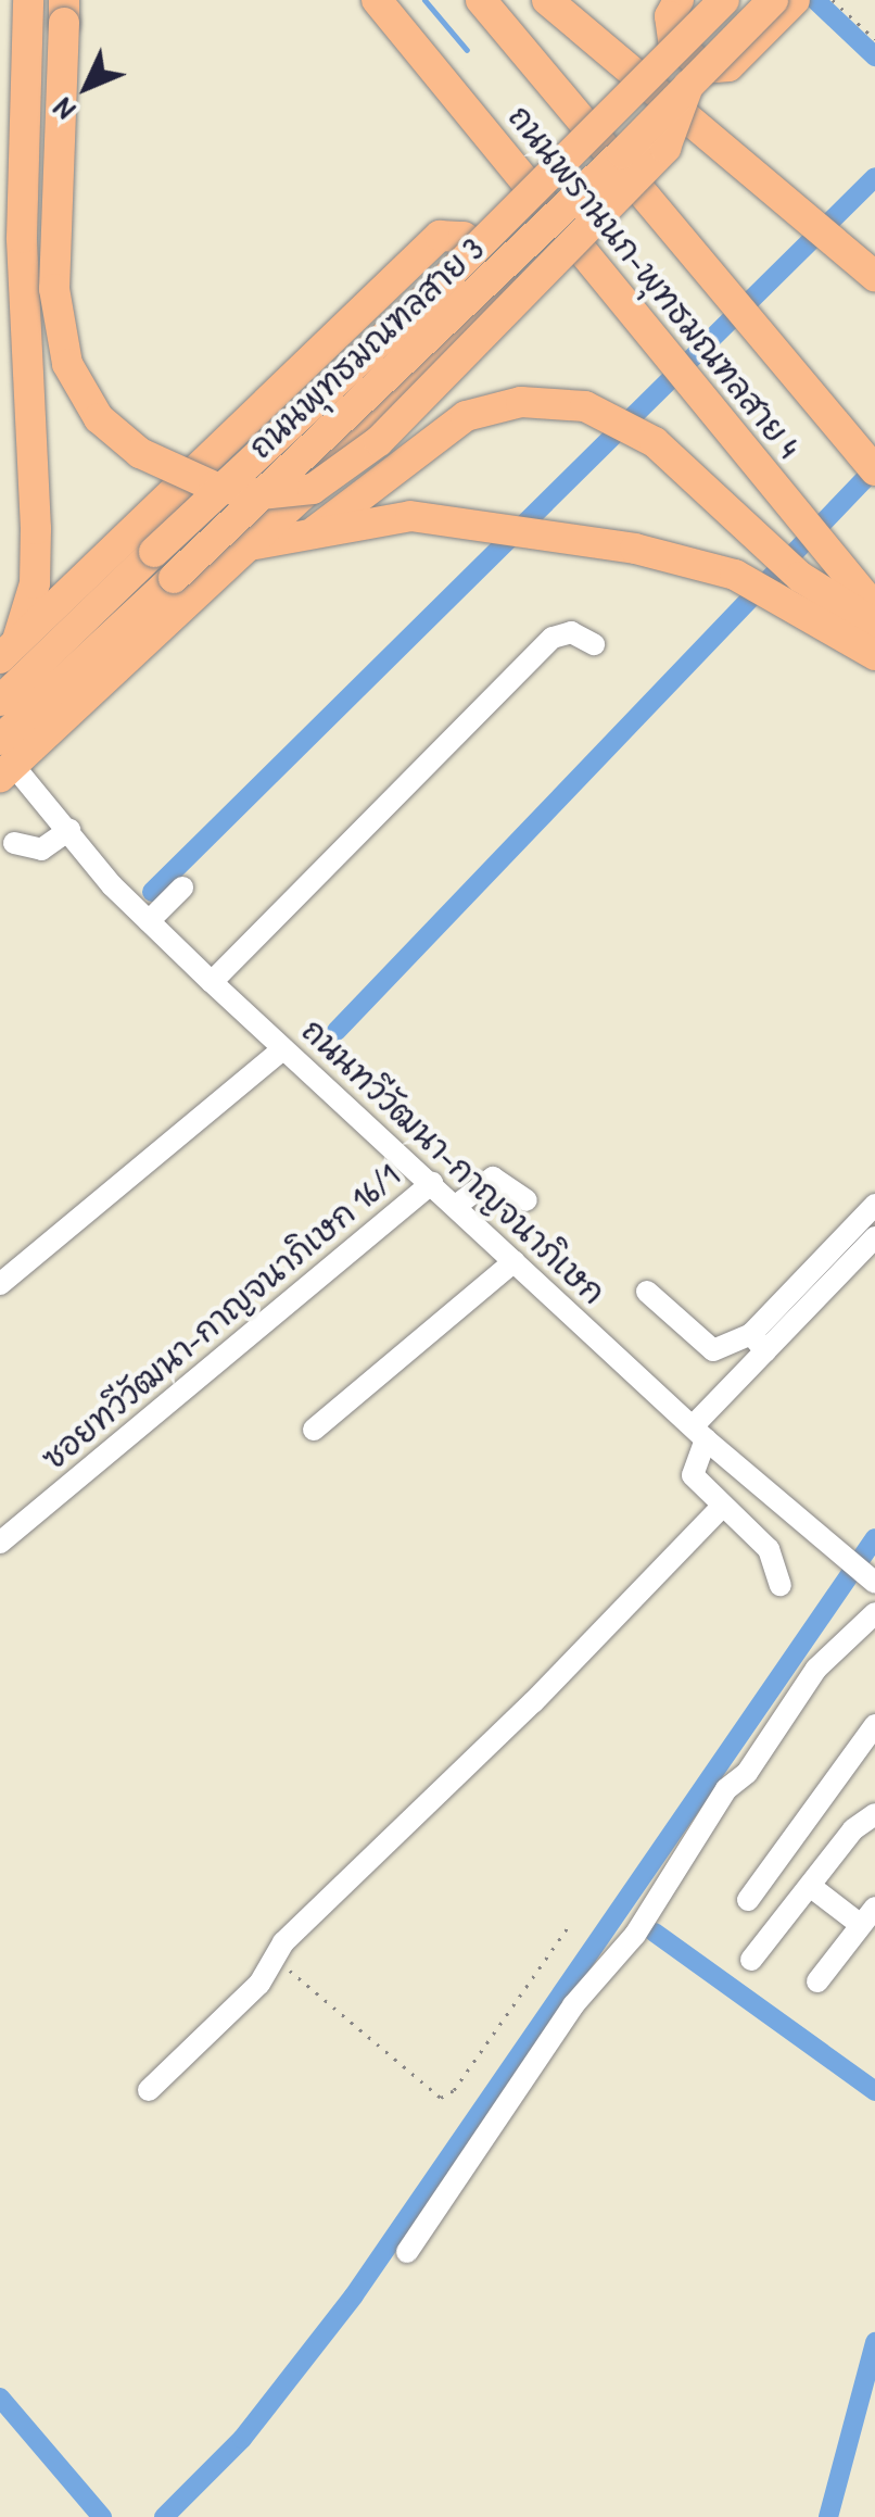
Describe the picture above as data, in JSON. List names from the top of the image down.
{
  "streets": {
    "main road": ["ถนนพรานนก-พุทธมณฑลสาย 4", "ถนนพุทธมณฑลสาย 3"],
    "street": ["ถนนทวีวัฒนา-กาญจนาภิเษก", "ซอยทวีวัฒนา-กาญจนาภิเษก 16/1"]
  },
  "crossings": [
    ["ถนนพุทธมณฑลสาย 3", "ถนนทวีวัฒนา-กาญจนาภิเษก"],
    ["ถนนทวีวัฒนา-กาญจนาภิเษก", "ซอยทวีวัฒนา-กาญจนาภิเษก 16/1"]
  ],
  "north": "bottom left"
}
